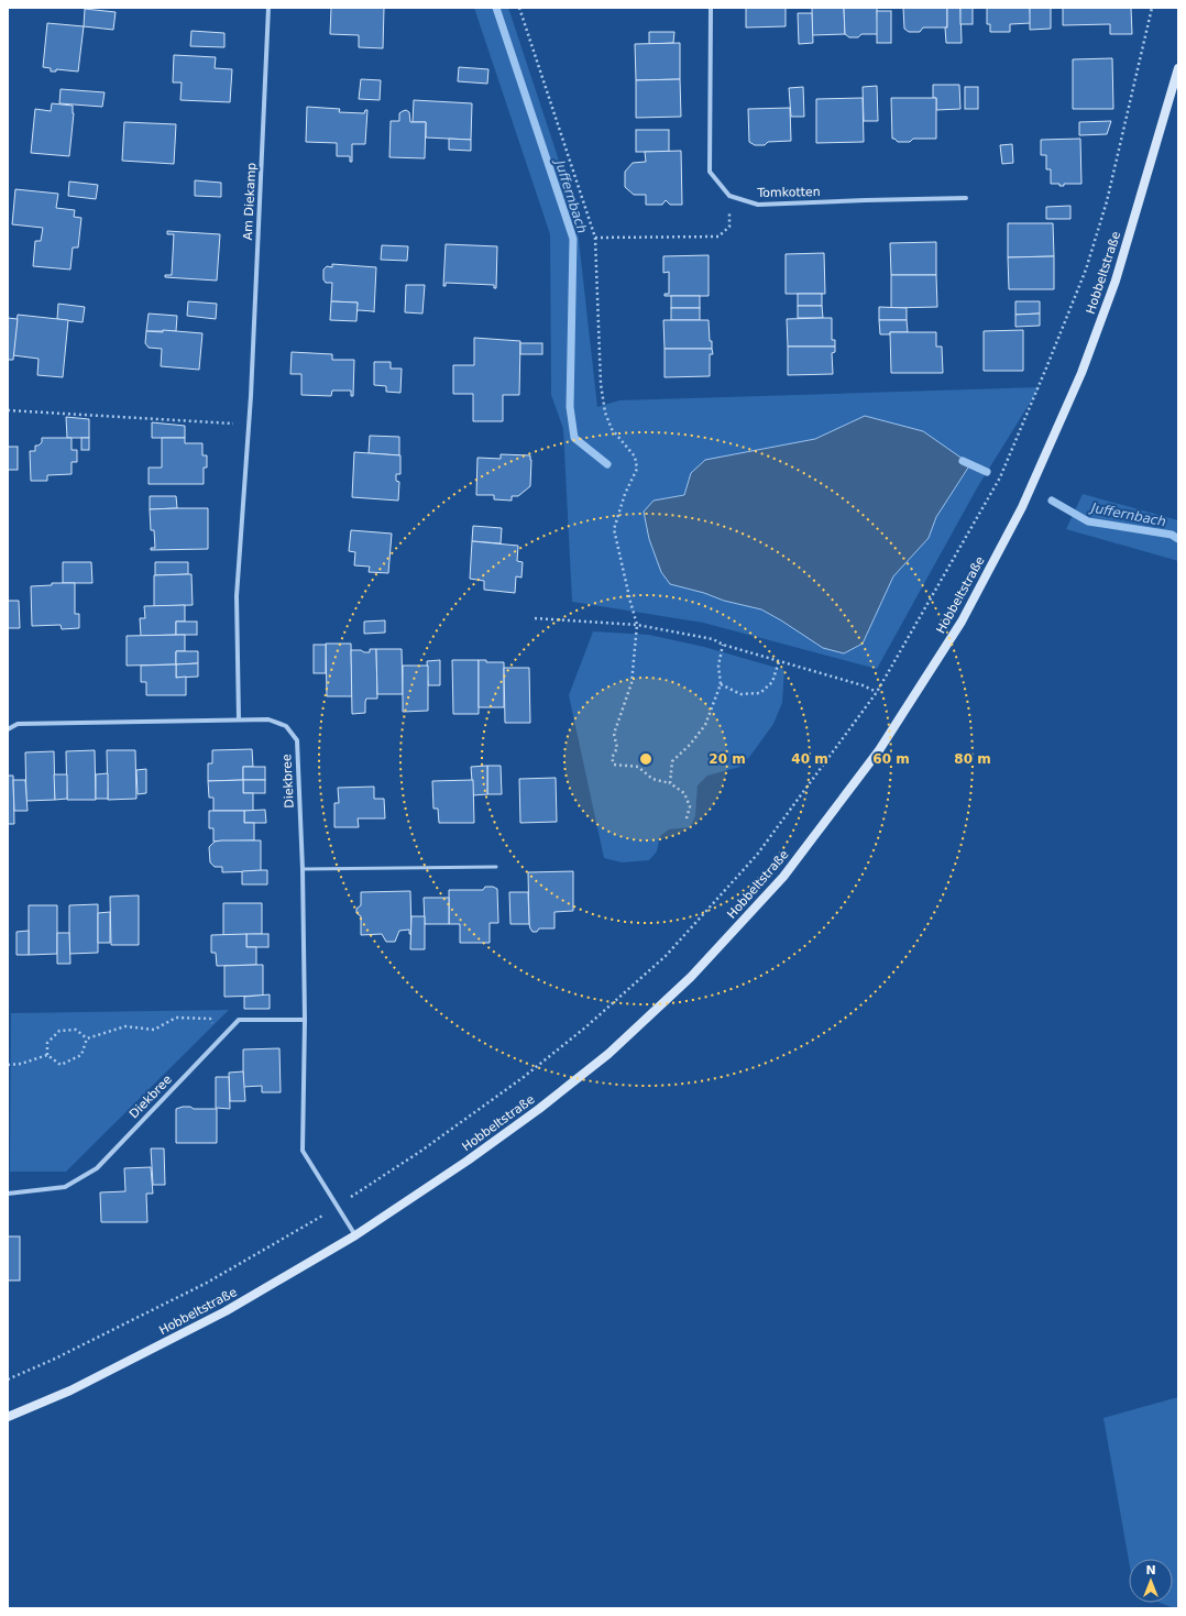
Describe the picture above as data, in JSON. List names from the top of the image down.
{
  "streets": {
    "street": [
      "Tomkotten",
      "Am Diekamp",
      "Hobbeltstraße",
      "Diekbree"
    ]
  },
  "crossings": [
    ["Hobbeltstraße", "Diekbree"]
  ],
  "water": ["Juffernbach"],
  "north": "top",
  "rings": [
    "20 m",
    "40 m",
    "60 m",
    "80 m"
  ]
}
